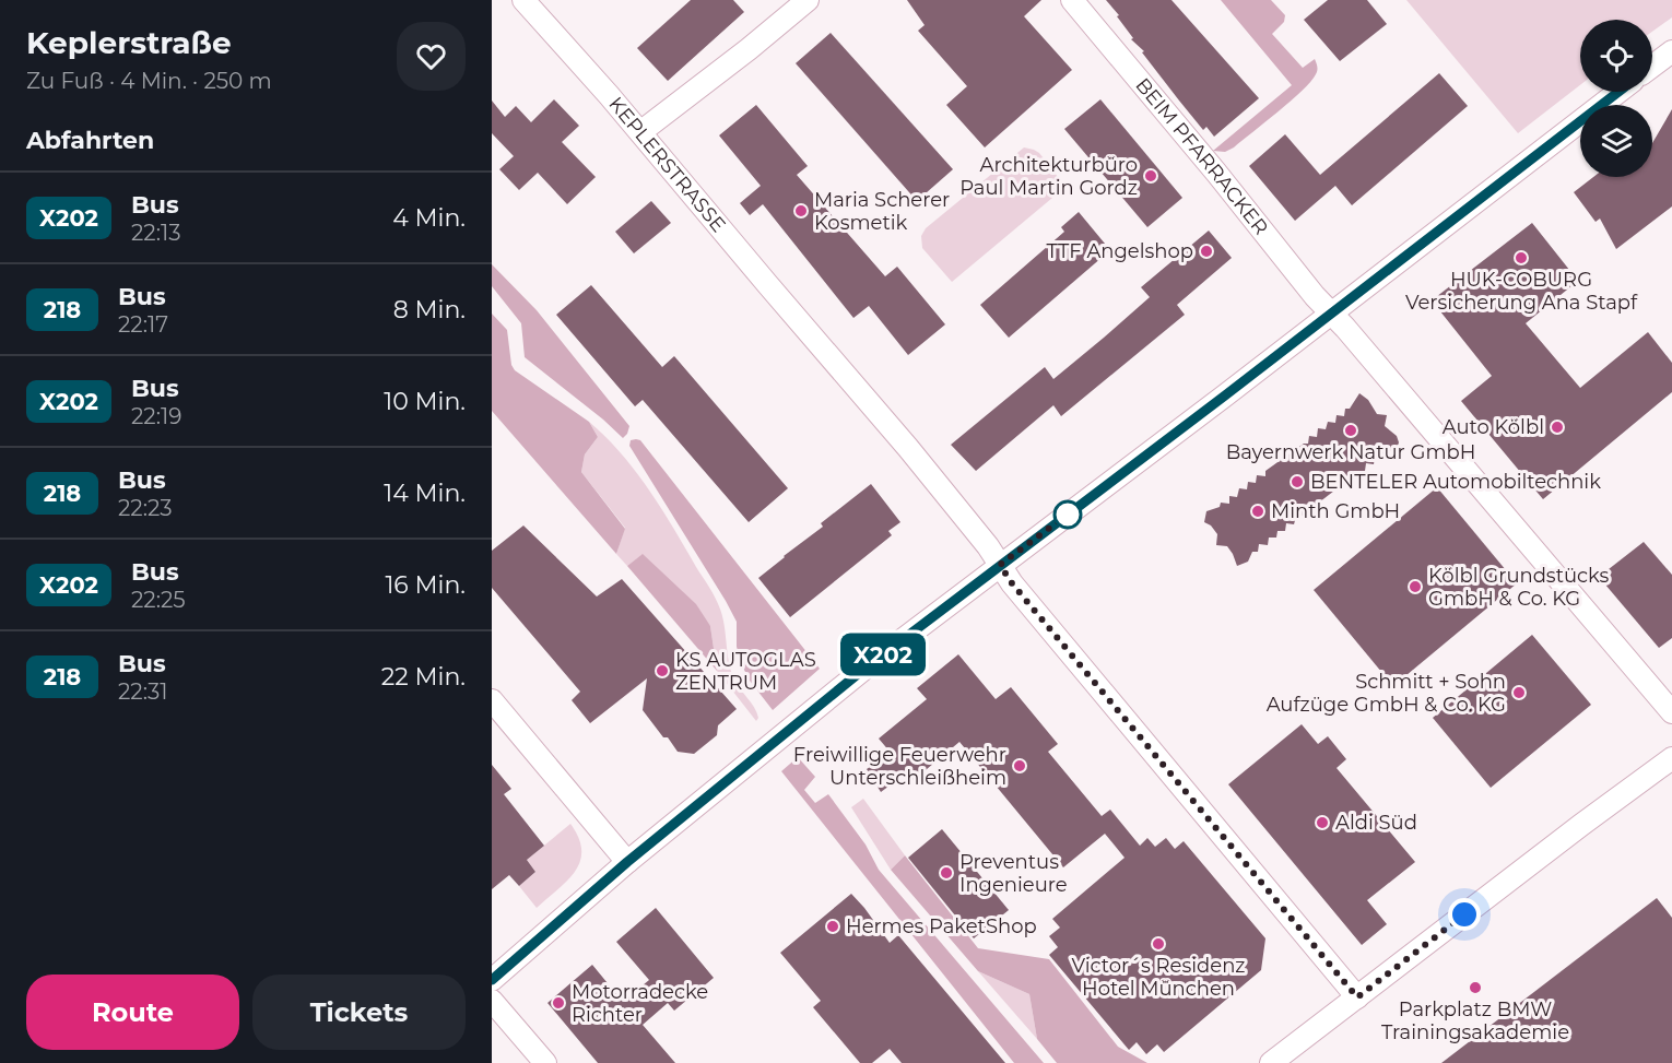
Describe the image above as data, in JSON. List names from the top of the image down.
{
  "streets": {
    "street": ["BEIM PFARRACKER", "KEPLERSTRASSE"]
  },
  "places": [
    "Architekturbüro Paul Martin Gordz",
    "Maria Scherer Kosmetik",
    "TTF Angelshop",
    "HUK-COBURG Versicherung Ana Stapf",
    "Auto Kölbl",
    "Bayernwerk Natur GmbH",
    "BENTELER Automobiltechnik",
    "Minth GmbH",
    "Kölbl Grundstücks GmbH & Co. KG",
    "KS AUTOGLAS ZENTRUM",
    "Schmitt + Sohn Aufzüge GmbH & Co. KG",
    "Freiwillige Feuerwehr Unterschleißheim",
    "Aldi Süd",
    "Preventus Ingenieure",
    "Hermes PaketShop",
    "Victor´s Residenz Hotel München",
    "Parkplatz BMW Trainingsakademie",
    "Motorradecke Richter"
  ],
  "lines": ["bus line X202"],
  "page": {
    "heading": [
      ["Keplerstraße", "Zu Fuß · 4 Min. · 250 m"],
      "Abfahrten"
    ],
    "on_map": "X202",
    "list": [
      {
        "mark": "X202",
        "name": "Bus",
        "note": "22:13",
        "value": "4 Min."
      },
      {
        "mark": "218",
        "name": "Bus",
        "note": "22:17",
        "value": "8 Min."
      },
      {
        "mark": "X202",
        "name": "Bus",
        "note": "22:19",
        "value": "10 Min."
      },
      {
        "mark": "218",
        "name": "Bus",
        "note": "22:23",
        "value": "14 Min."
      },
      {
        "mark": "X202",
        "name": "Bus",
        "note": "22:25",
        "value": "16 Min."
      },
      {
        "mark": "218",
        "name": "Bus",
        "note": "22:31",
        "value": "22 Min."
      }
    ],
    "buttons": ["Route", "Tickets"]
  }
}
